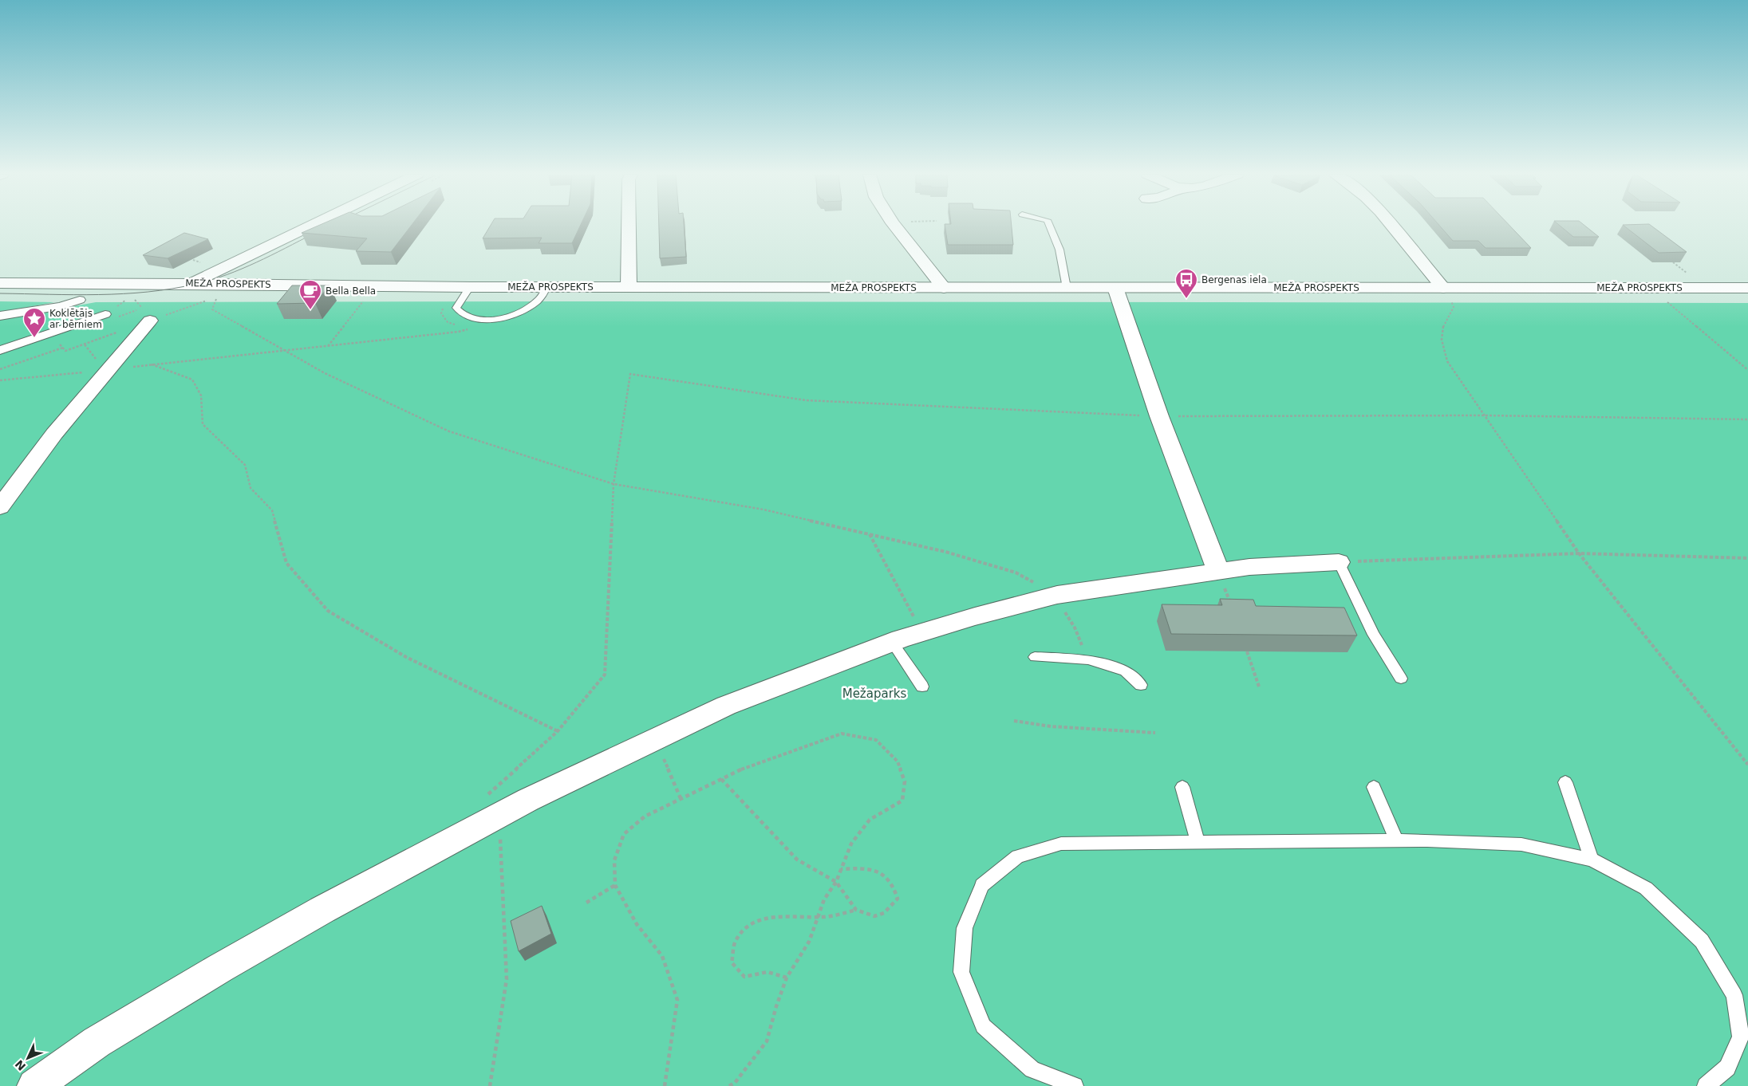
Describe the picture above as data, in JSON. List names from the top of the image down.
{
  "streets": {
    "street": ["MEŽA PROSPEKTS"]
  },
  "parks": ["Mežaparks"],
  "places": {
    "bus stop": ["Bergenas iela"],
    "cafe": ["Bella Bella"],
    "place": ["Koklētājs ar bērniem"]
  },
  "north": "bottom left"
}
